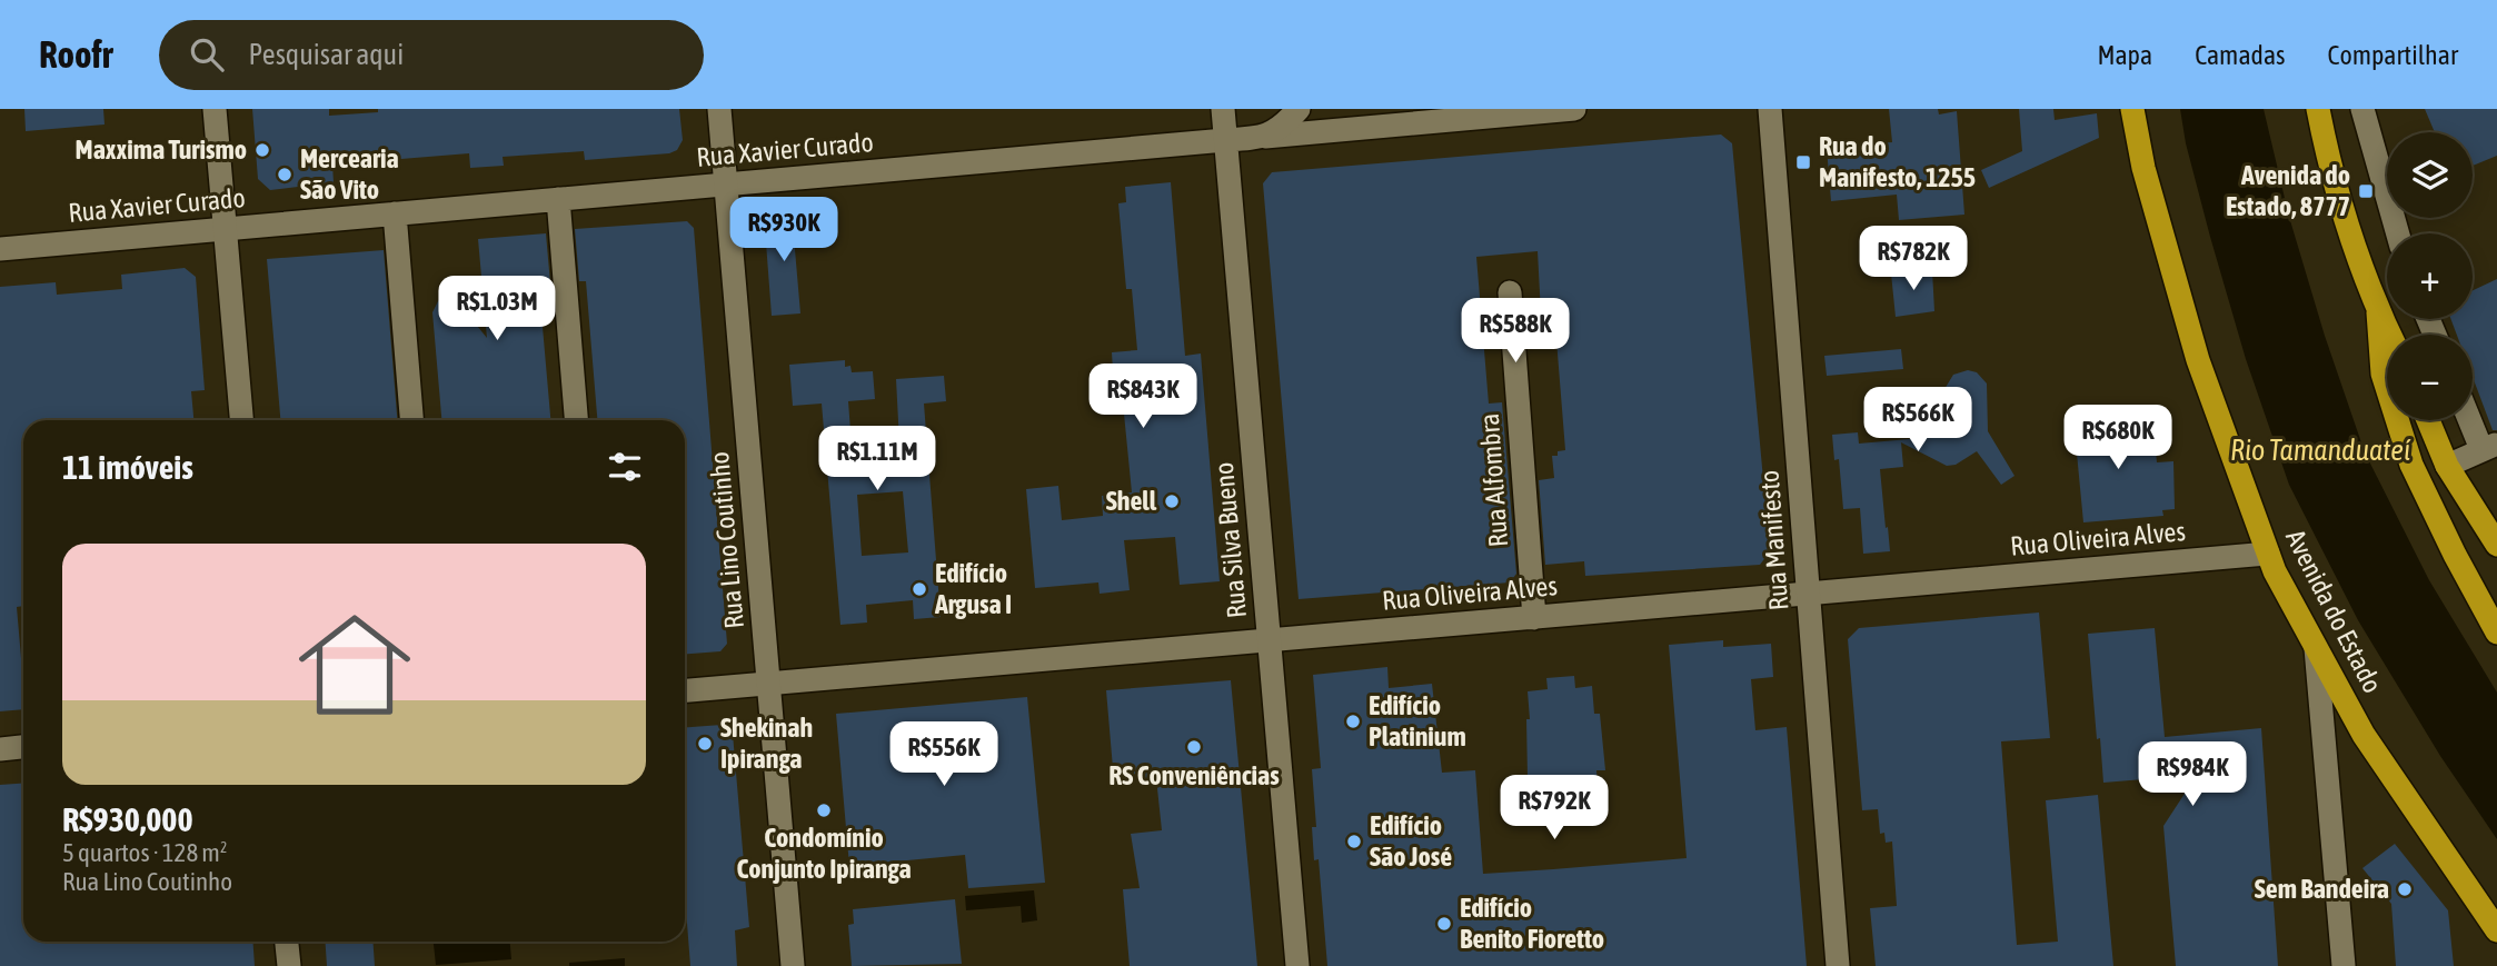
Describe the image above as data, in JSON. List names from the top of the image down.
{
  "streets": {
    "highway": ["Avenida do Estado"],
    "street": [
      "Rua Xavier Curado",
      "Rua Alfombra",
      "Rua Oliveira Alves",
      "Rua Lino Coutinho",
      "Rua Silva Bueno",
      "Rua Manifesto"
    ]
  },
  "crossings": [
    ["Rua Xavier Curado", "Rua Lino Coutinho"],
    ["Rua Xavier Curado", "Rua Silva Bueno"],
    ["Rua Alfombra", "Rua Oliveira Alves"],
    ["Rua Oliveira Alves", "Rua Lino Coutinho"],
    ["Rua Oliveira Alves", "Rua Silva Bueno"],
    ["Rua Oliveira Alves", "Rua Manifesto"],
    ["Rua Oliveira Alves", "Avenida do Estado"]
  ],
  "water": ["Rio Tamanduateí"],
  "places": {
    "other": [
      "Maxxima Turismo",
      "Mercearia São Vito",
      "Shell",
      "Edifício Argusa I",
      "Edifício Platinium",
      "Shekinah Ipiranga",
      "RS Conveniências",
      "Condomínio Conjunto Ipiranga",
      "Edifício São José",
      "Sem Bandeira",
      "Edifício Benito Fioretto"
    ],
    "transit": ["Rua do Manifesto, 1255", "Avenida do Estado, 8777"]
  },
  "page": {
    "header": "Roofr",
    "search": "Pesquisar aqui",
    "nav": ["Mapa", "Camadas", "Compartilhar"],
    "map_buttons": ["+", "−"],
    "price": [
      "R$930K",
      "R$782K",
      "R$1.03M",
      "R$588K",
      "R$843K",
      "R$566K",
      "R$680K",
      "R$1.11M",
      "R$556K",
      "R$984K",
      "R$792K"
    ],
    "heading": "11 imóveis",
    "list": [
      {
        "name": "R$930,000",
        "note": "5 quartos · 128 m² · Rua Lino Coutinho"
      }
    ]
  }
}
